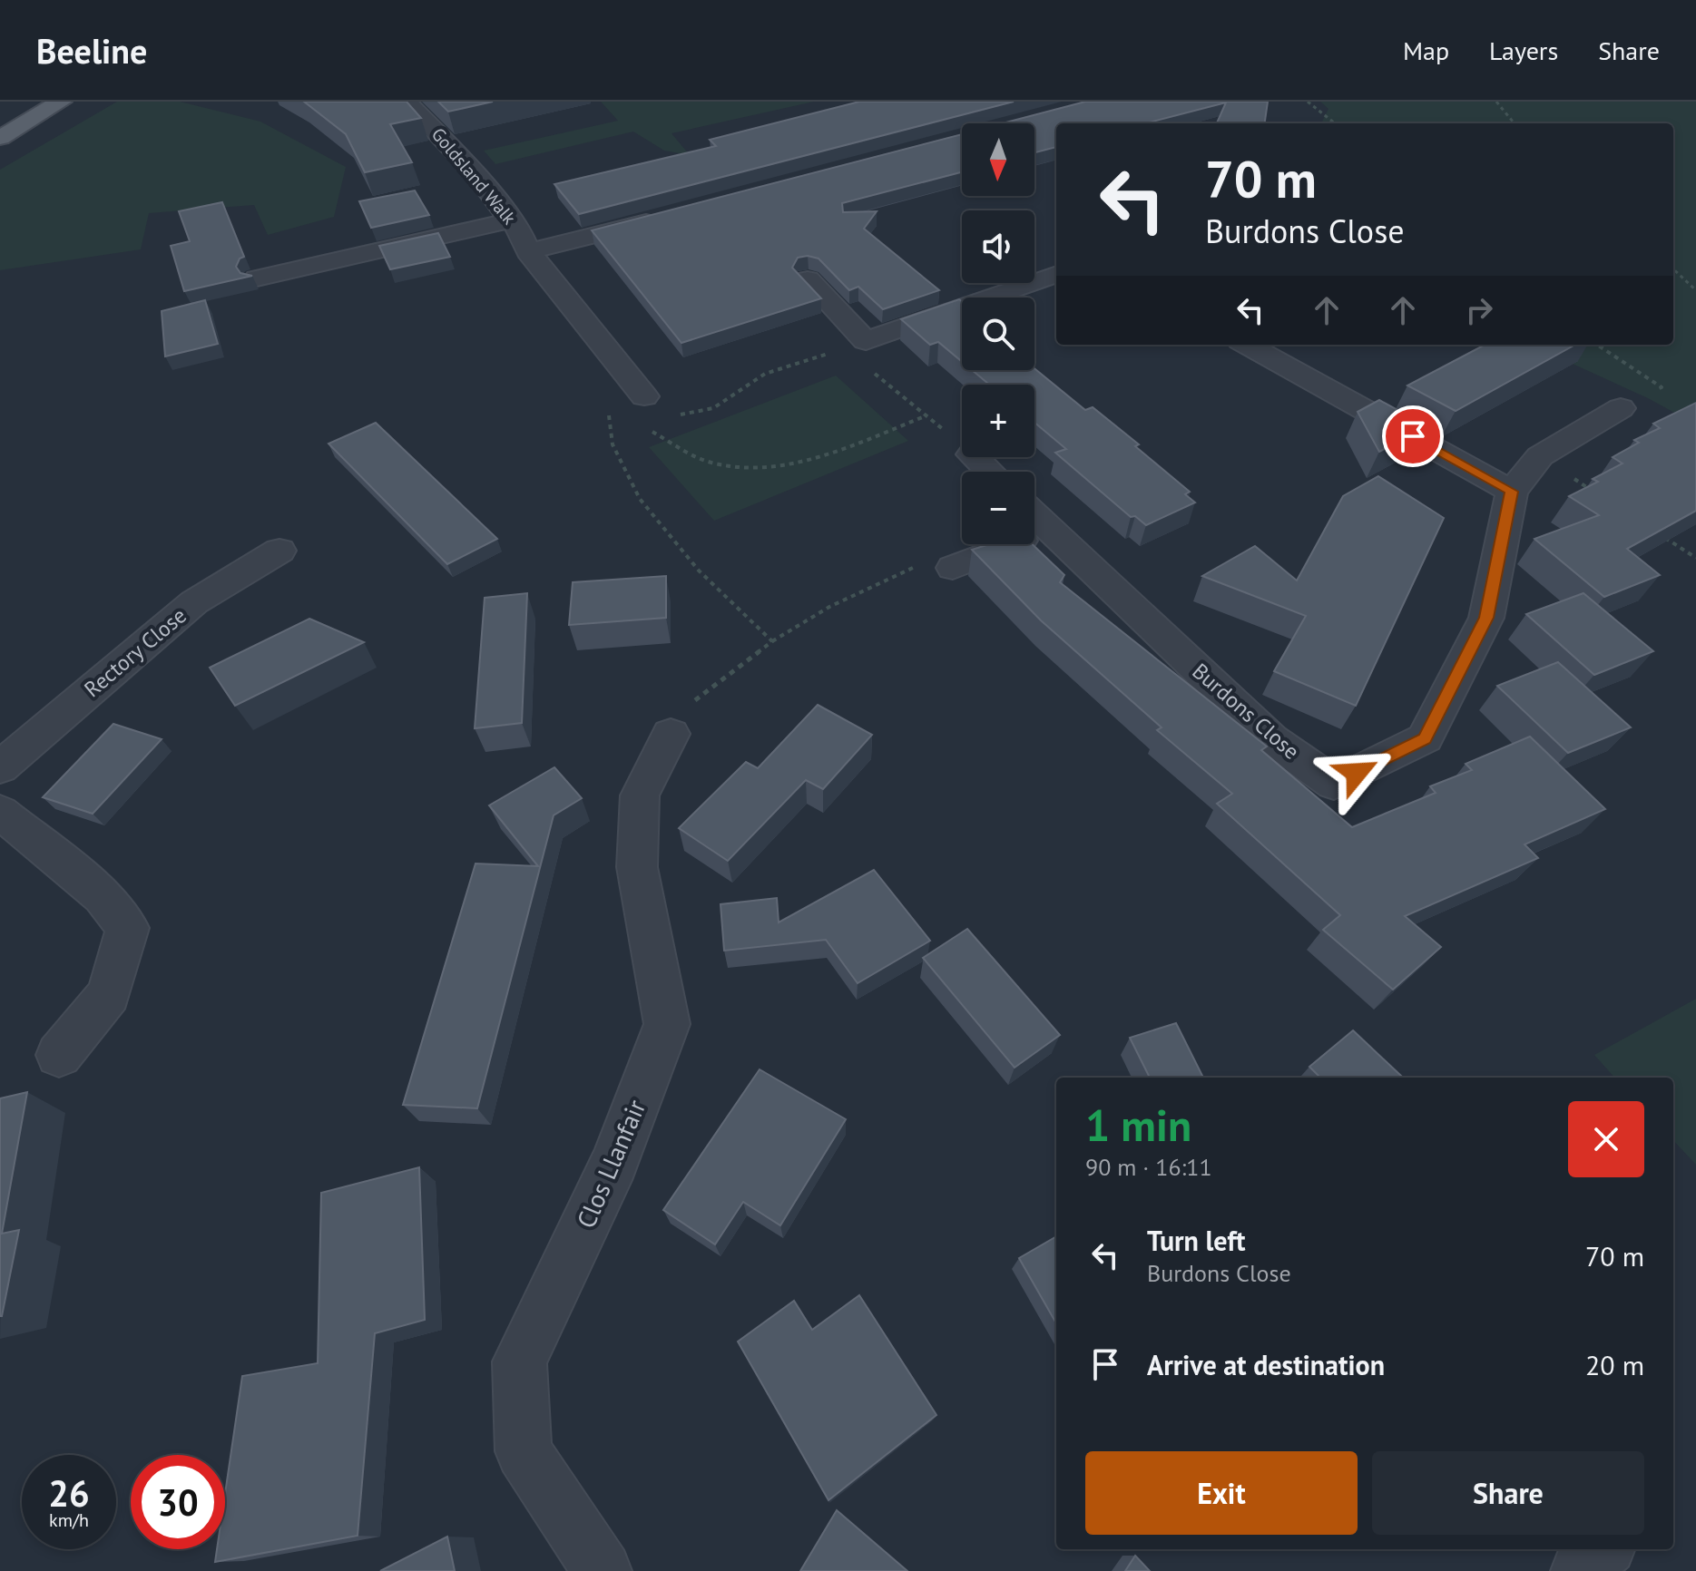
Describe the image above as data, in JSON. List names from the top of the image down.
{
  "streets": {
    "street": [
      "Goldsland Walk",
      "Rectory Close",
      "Burdons Close",
      "Clos Llanfair"
    ]
  },
  "north": "bottom",
  "page": {
    "header": "Beeline",
    "nav": ["Map", "Layers", "Share"],
    "map_buttons": ["+", "−"],
    "turn": ["70 m", "Burdons Close"],
    "heading": ["1 min", "90 m · 16:11"],
    "list": [
      {
        "name": "Turn left",
        "note": "Burdons Close",
        "value": "70 m"
      },
      {
        "name": "Arrive at destination",
        "value": "20 m"
      }
    ],
    "buttons": ["Exit", "Share"],
    "speed": "26 km/h",
    "limit": "30"
  }
}
